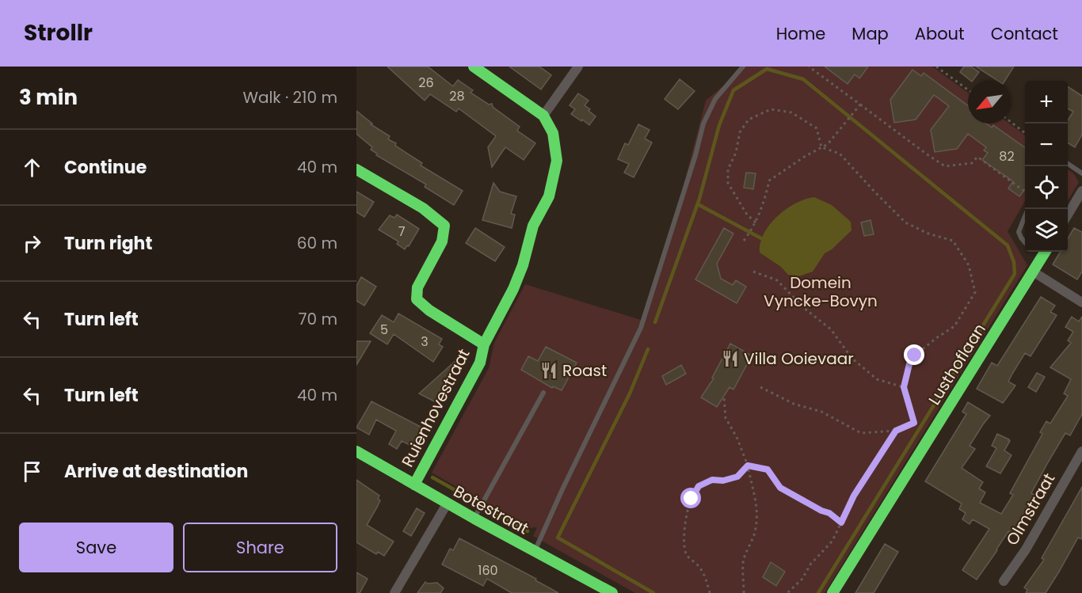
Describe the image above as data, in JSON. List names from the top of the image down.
{
  "streets": {
    "street": [
      "Lusthoflaan",
      "Ruienhovestraat",
      "Olmstraat",
      "Botestraat"
    ]
  },
  "crossings": [
    ["Ruienhovestraat", "Botestraat"]
  ],
  "parks": ["Domein Vyncke-Bovyn"],
  "places": {
    "restaurant": ["Villa Ooievaar", "Roast"]
  },
  "house_numbers": [
    "26",
    "28",
    "82",
    "7",
    "5",
    "3",
    "160"
  ],
  "north": "bottom left",
  "page": {
    "header": "Strollr",
    "nav": [
      "Home",
      "Map",
      "About",
      "Contact"
    ],
    "heading": ["3 min", "Walk · 210 m"],
    "map_buttons": ["+", "−"],
    "list": [
      ["Continue", "40 m"],
      ["Turn right", "60 m"],
      ["Turn left", "70 m"],
      ["Turn left", "40 m"],
      "Arrive at destination"
    ],
    "buttons": ["Save", "Share"]
  }
}
